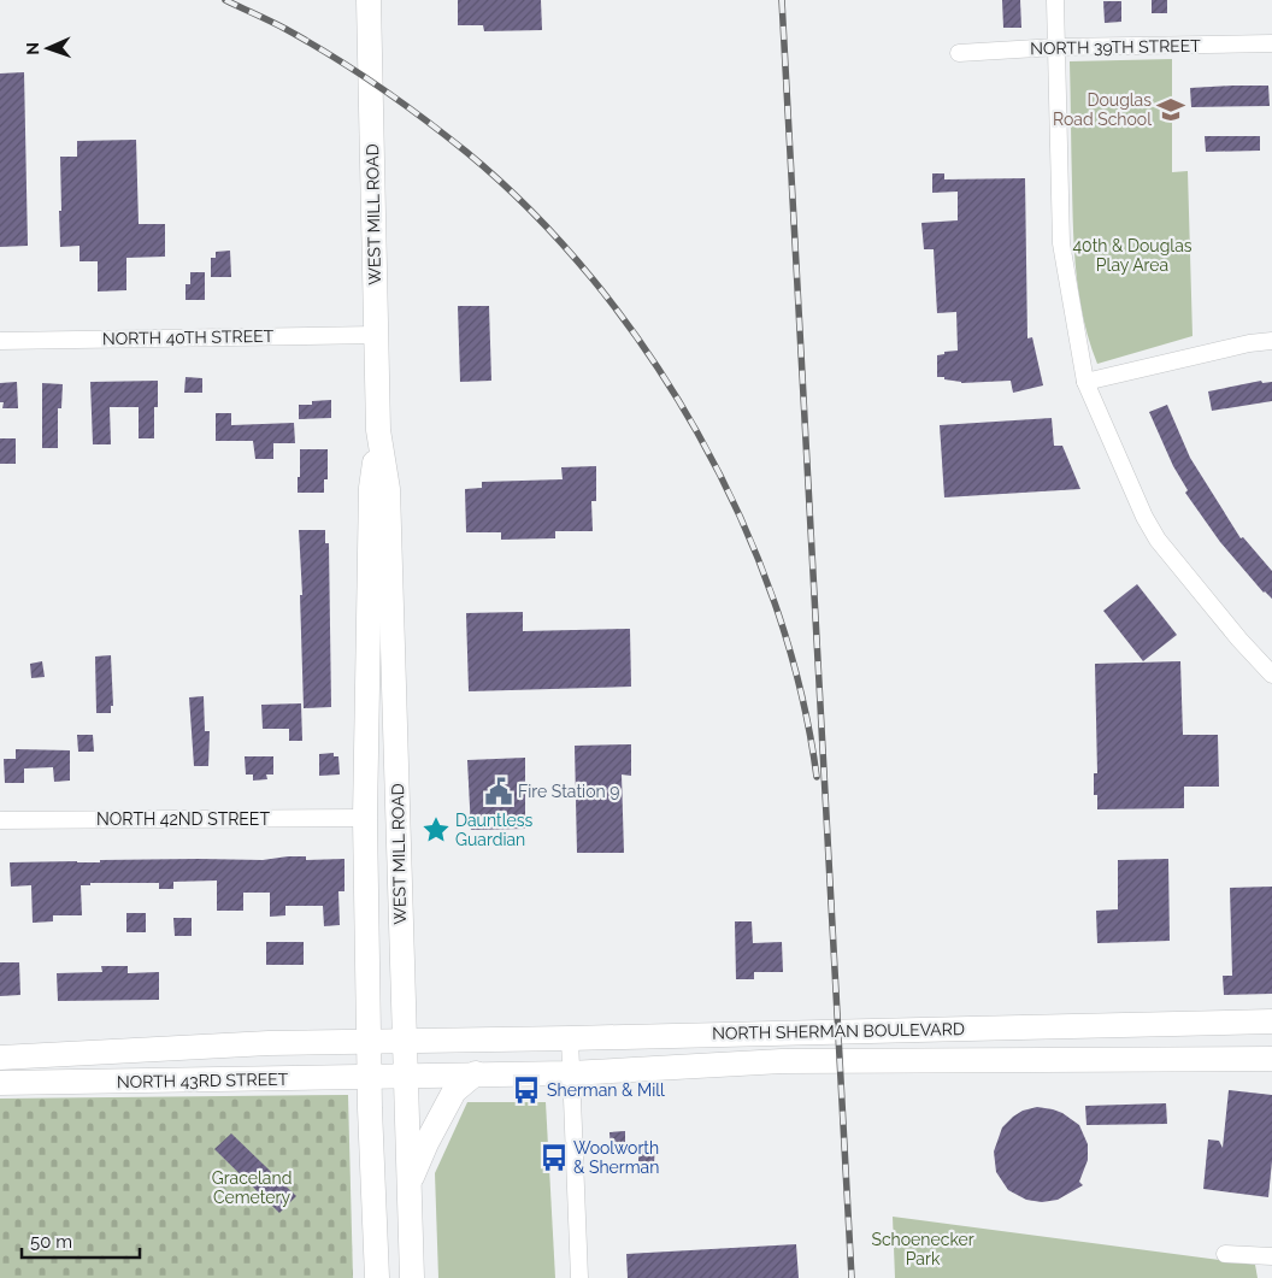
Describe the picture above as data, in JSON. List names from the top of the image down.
{
  "streets": {
    "main road": ["WEST MILL ROAD", "NORTH SHERMAN BOULEVARD", "NORTH 43RD STREET"],
    "street": ["NORTH 39TH STREET", "NORTH 40TH STREET", "NORTH 42ND STREET"]
  },
  "crossings": [
    ["WEST MILL ROAD", "NORTH 40TH STREET"],
    ["WEST MILL ROAD", "NORTH 42ND STREET"],
    ["WEST MILL ROAD", "NORTH SHERMAN BOULEVARD"],
    ["WEST MILL ROAD", "NORTH 43RD STREET"],
    ["NORTH SHERMAN BOULEVARD", "NORTH 43RD STREET"]
  ],
  "parks": ["40th & Douglas Play Area", "Graceland Cemetery", "Schoenecker Park"],
  "places": {
    "school or university": ["Douglas Road School"],
    "public building": ["Fire Station 9"],
    "place": ["Dauntless Guardian"],
    "bus stop": ["Sherman & Mill", "Woolworth & Sherman"]
  },
  "scale_bar": "50 m",
  "north": "left"
}
